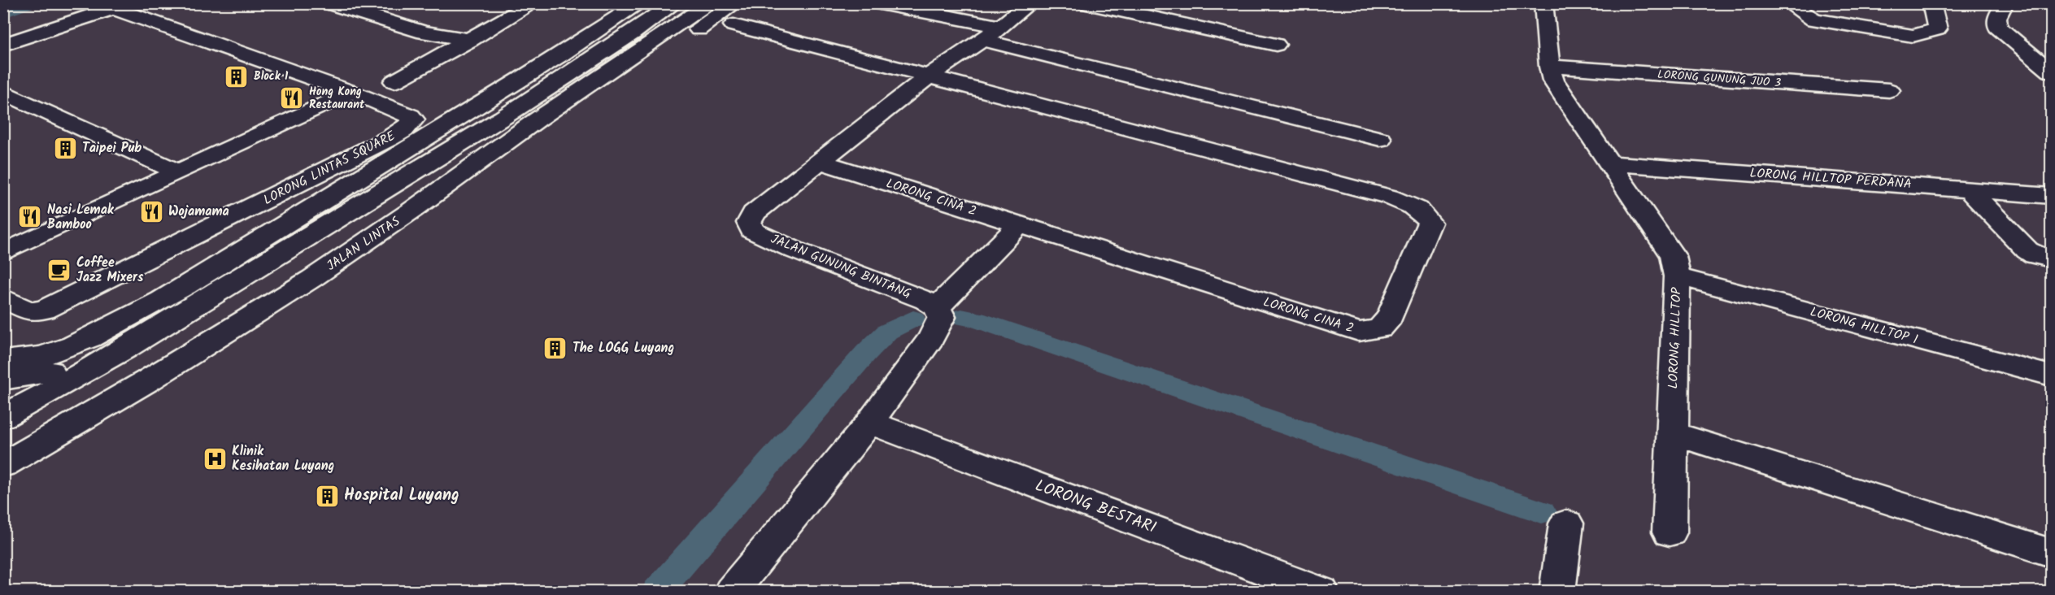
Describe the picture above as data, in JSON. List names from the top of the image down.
{
  "streets": {
    "main road": [
      "LORONG GUNUNG JUO 3",
      "LORONG LINTAS SQUARE",
      "LORONG HILLTOP PERDANA",
      "LORONG CINA 2",
      "JALAN LINTAS",
      "JALAN GUNUNG BINTANG",
      "LORONG HILLTOP 1",
      "LORONG HILLTOP",
      "LORONG BESTARI"
    ]
  },
  "crossings": [
    ["LORONG GUNUNG JUO 3", "LORONG HILLTOP"],
    ["LORONG HILLTOP PERDANA", "LORONG HILLTOP"],
    ["LORONG CINA 2", "JALAN GUNUNG BINTANG"],
    ["LORONG HILLTOP 1", "LORONG HILLTOP"]
  ],
  "places": {
    "building": [
      "Block 1",
      "Taipei Pub",
      "The LOGG Luyang",
      "Hospital Luyang"
    ],
    "restaurant": ["Hong Kong Restaurant", "Wojamama", "Nasi Lemak Bamboo"],
    "cafe": ["Coffee Jazz Mixers"],
    "hospital": ["Klinik Kesihatan Luyang"]
  }
}
